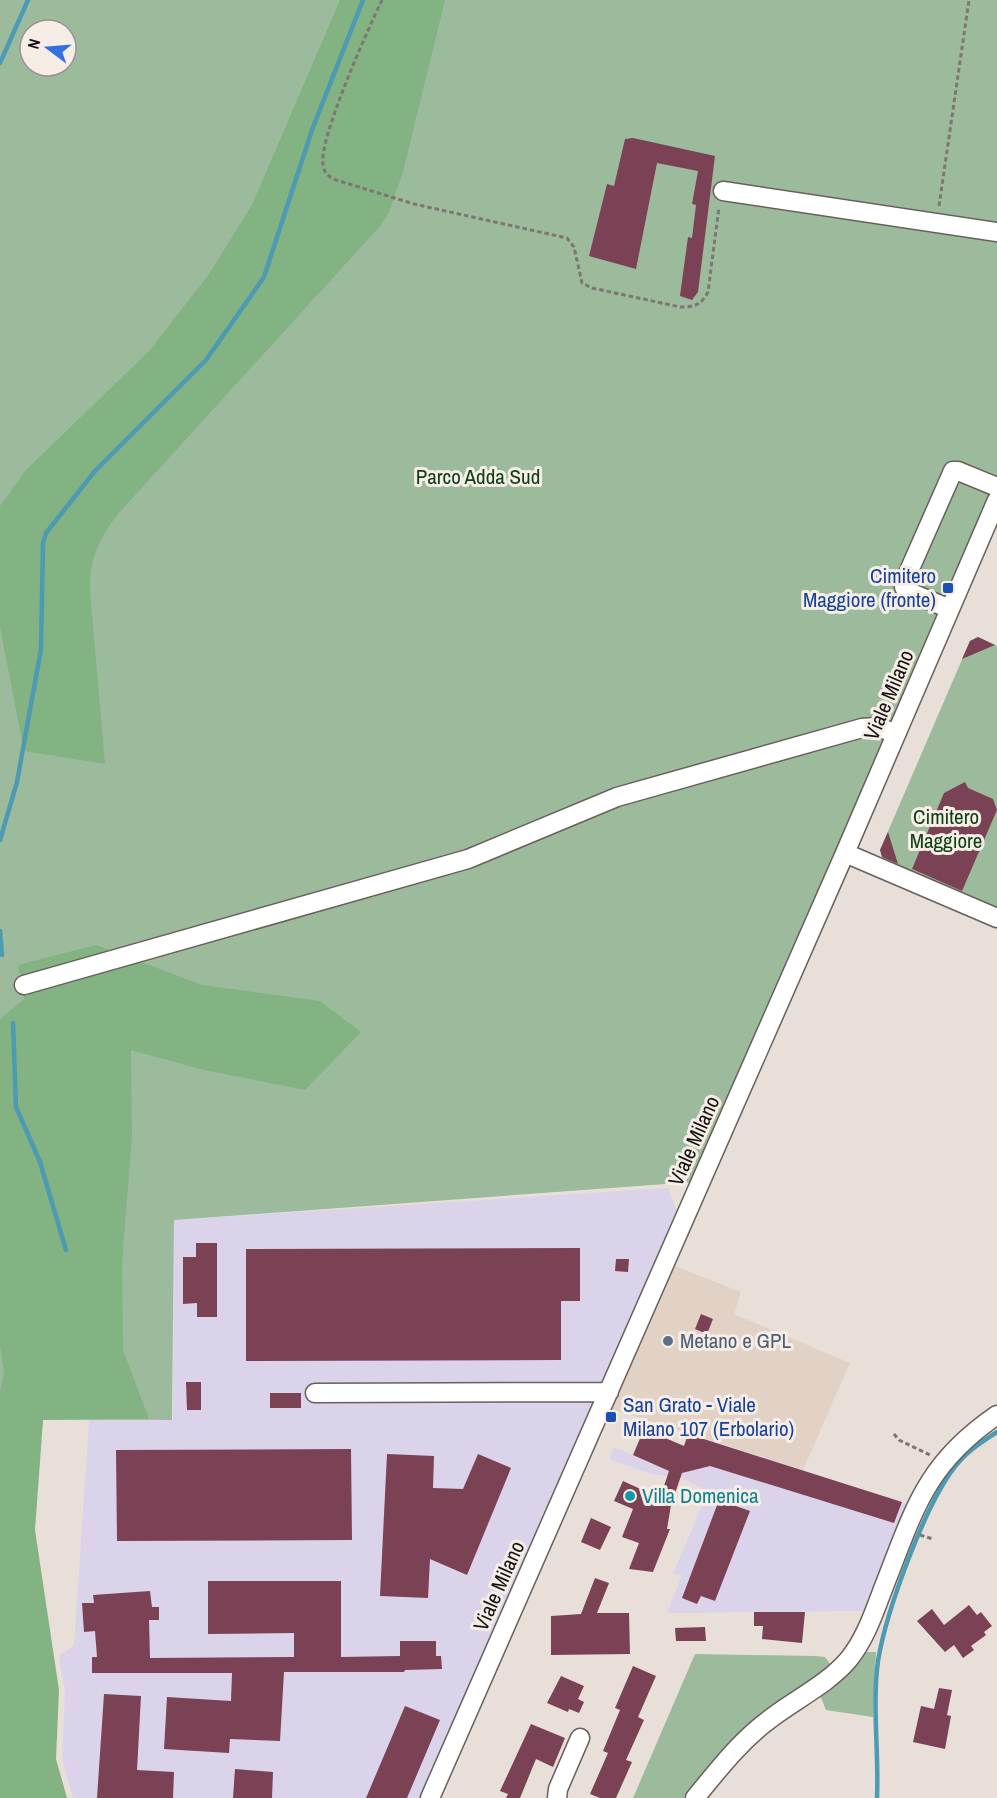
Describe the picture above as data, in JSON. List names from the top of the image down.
{
  "streets": {
    "street": ["Viale Milano"]
  },
  "parks": ["Parco Adda Sud", "Cimitero Maggiore"],
  "places": {
    "transit": ["Cimitero Maggiore (fronte)", "San Grato - Viale Milano 107 (Erbolario)"],
    "other": ["Metano e GPL", "Villa Domenica"]
  },
  "north": "left"
}
